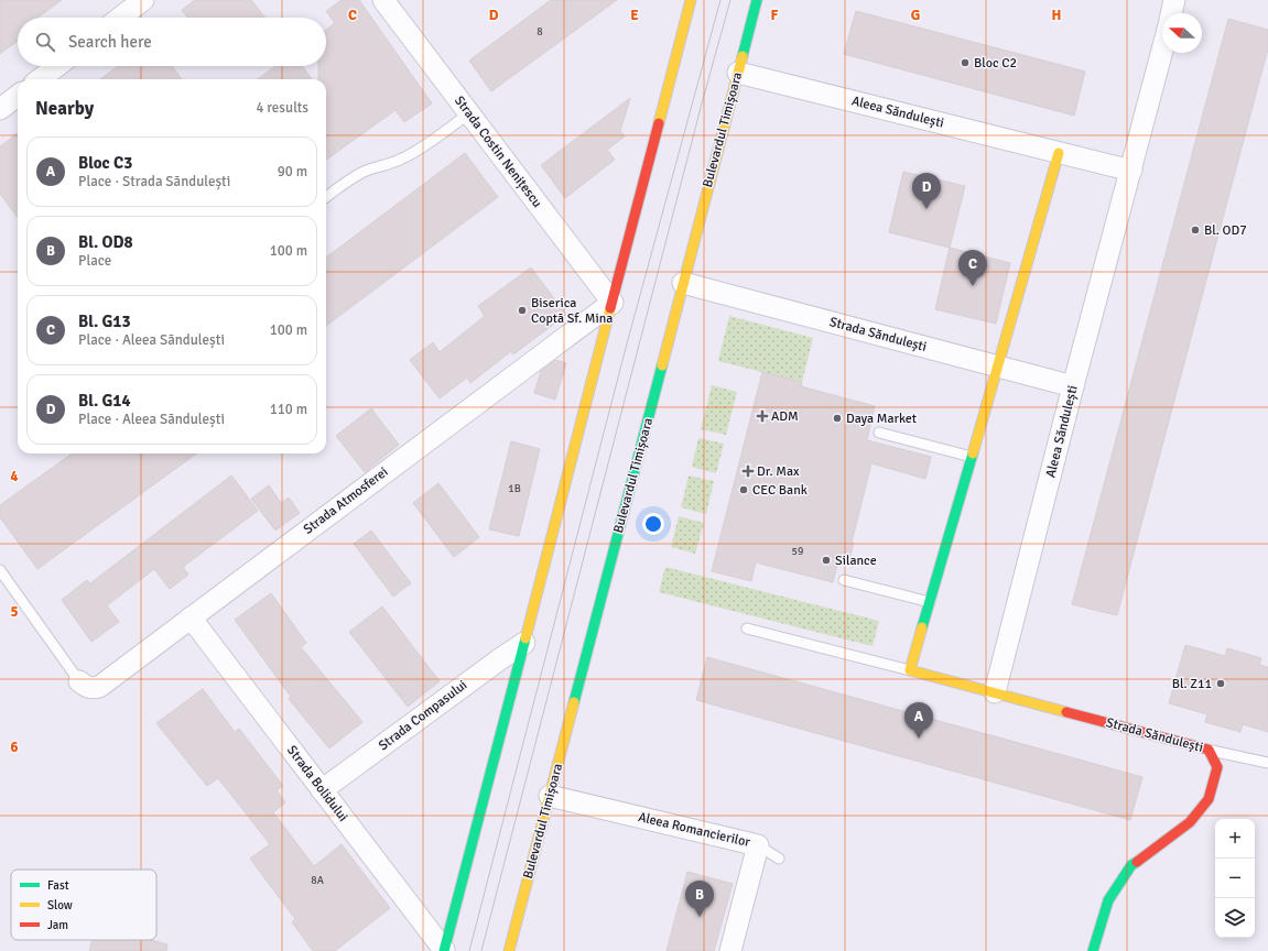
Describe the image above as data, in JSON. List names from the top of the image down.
{
  "streets": {
    "main road": ["Bulevardul Timișoara", "Strada Săndulești"],
    "street": [
      "Aleea Săndulești",
      "Strada Costin Nenițescu",
      "Strada Atmosferei",
      "Strada Compasului",
      "Strada Bolidului",
      "Aleea Romancierilor"
    ]
  },
  "crossings": [
    ["Aleea Săndulești", "Bulevardul Timișoara"],
    ["Aleea Săndulești", "Strada Săndulești"],
    ["Bulevardul Timișoara", "Strada Săndulești"],
    ["Bulevardul Timișoara", "Aleea Romancierilor"],
    ["Strada Costin Nenițescu", "Strada Atmosferei"],
    ["Strada Atmosferei", "Strada Bolidului"],
    ["Strada Compasului", "Strada Bolidului"]
  ],
  "places": {
    "other": [
      "Bloc C2",
      "Bl. OD7",
      "Biserica Coptă Sf. Mina",
      "Daya Market",
      "CEC Bank",
      "Silance",
      "Bl. Z11"
    ],
    "health": ["ADM", "Dr. Max"]
  },
  "house_numbers": [
    "8",
    "1B",
    "59",
    "8A"
  ],
  "legend": ["Fast", "Slow", "Jam"],
  "north": "left",
  "page": {
    "search": "Search here",
    "heading": ["Nearby", "4 results"],
    "list": [
      {
        "mark": "A",
        "name": "Bloc C3",
        "note": "Place · Strada Săndulești",
        "value": "90 m"
      },
      {
        "mark": "B",
        "name": "Bl. OD8",
        "note": "Place",
        "value": "100 m"
      },
      {
        "mark": "C",
        "name": "Bl. G13",
        "note": "Place · Aleea Săndulești",
        "value": "100 m"
      },
      {
        "mark": "D",
        "name": "Bl. G14",
        "note": "Place · Aleea Săndulești",
        "value": "110 m"
      }
    ],
    "pins": [
      "D",
      "C",
      "A",
      "B"
    ],
    "map_buttons": ["+", "−"]
  },
  "grid": {
    "columns": [
      "C",
      "D",
      "E",
      "F",
      "G",
      "H"
    ],
    "rows": ["4", "5", "6"]
  }
}
